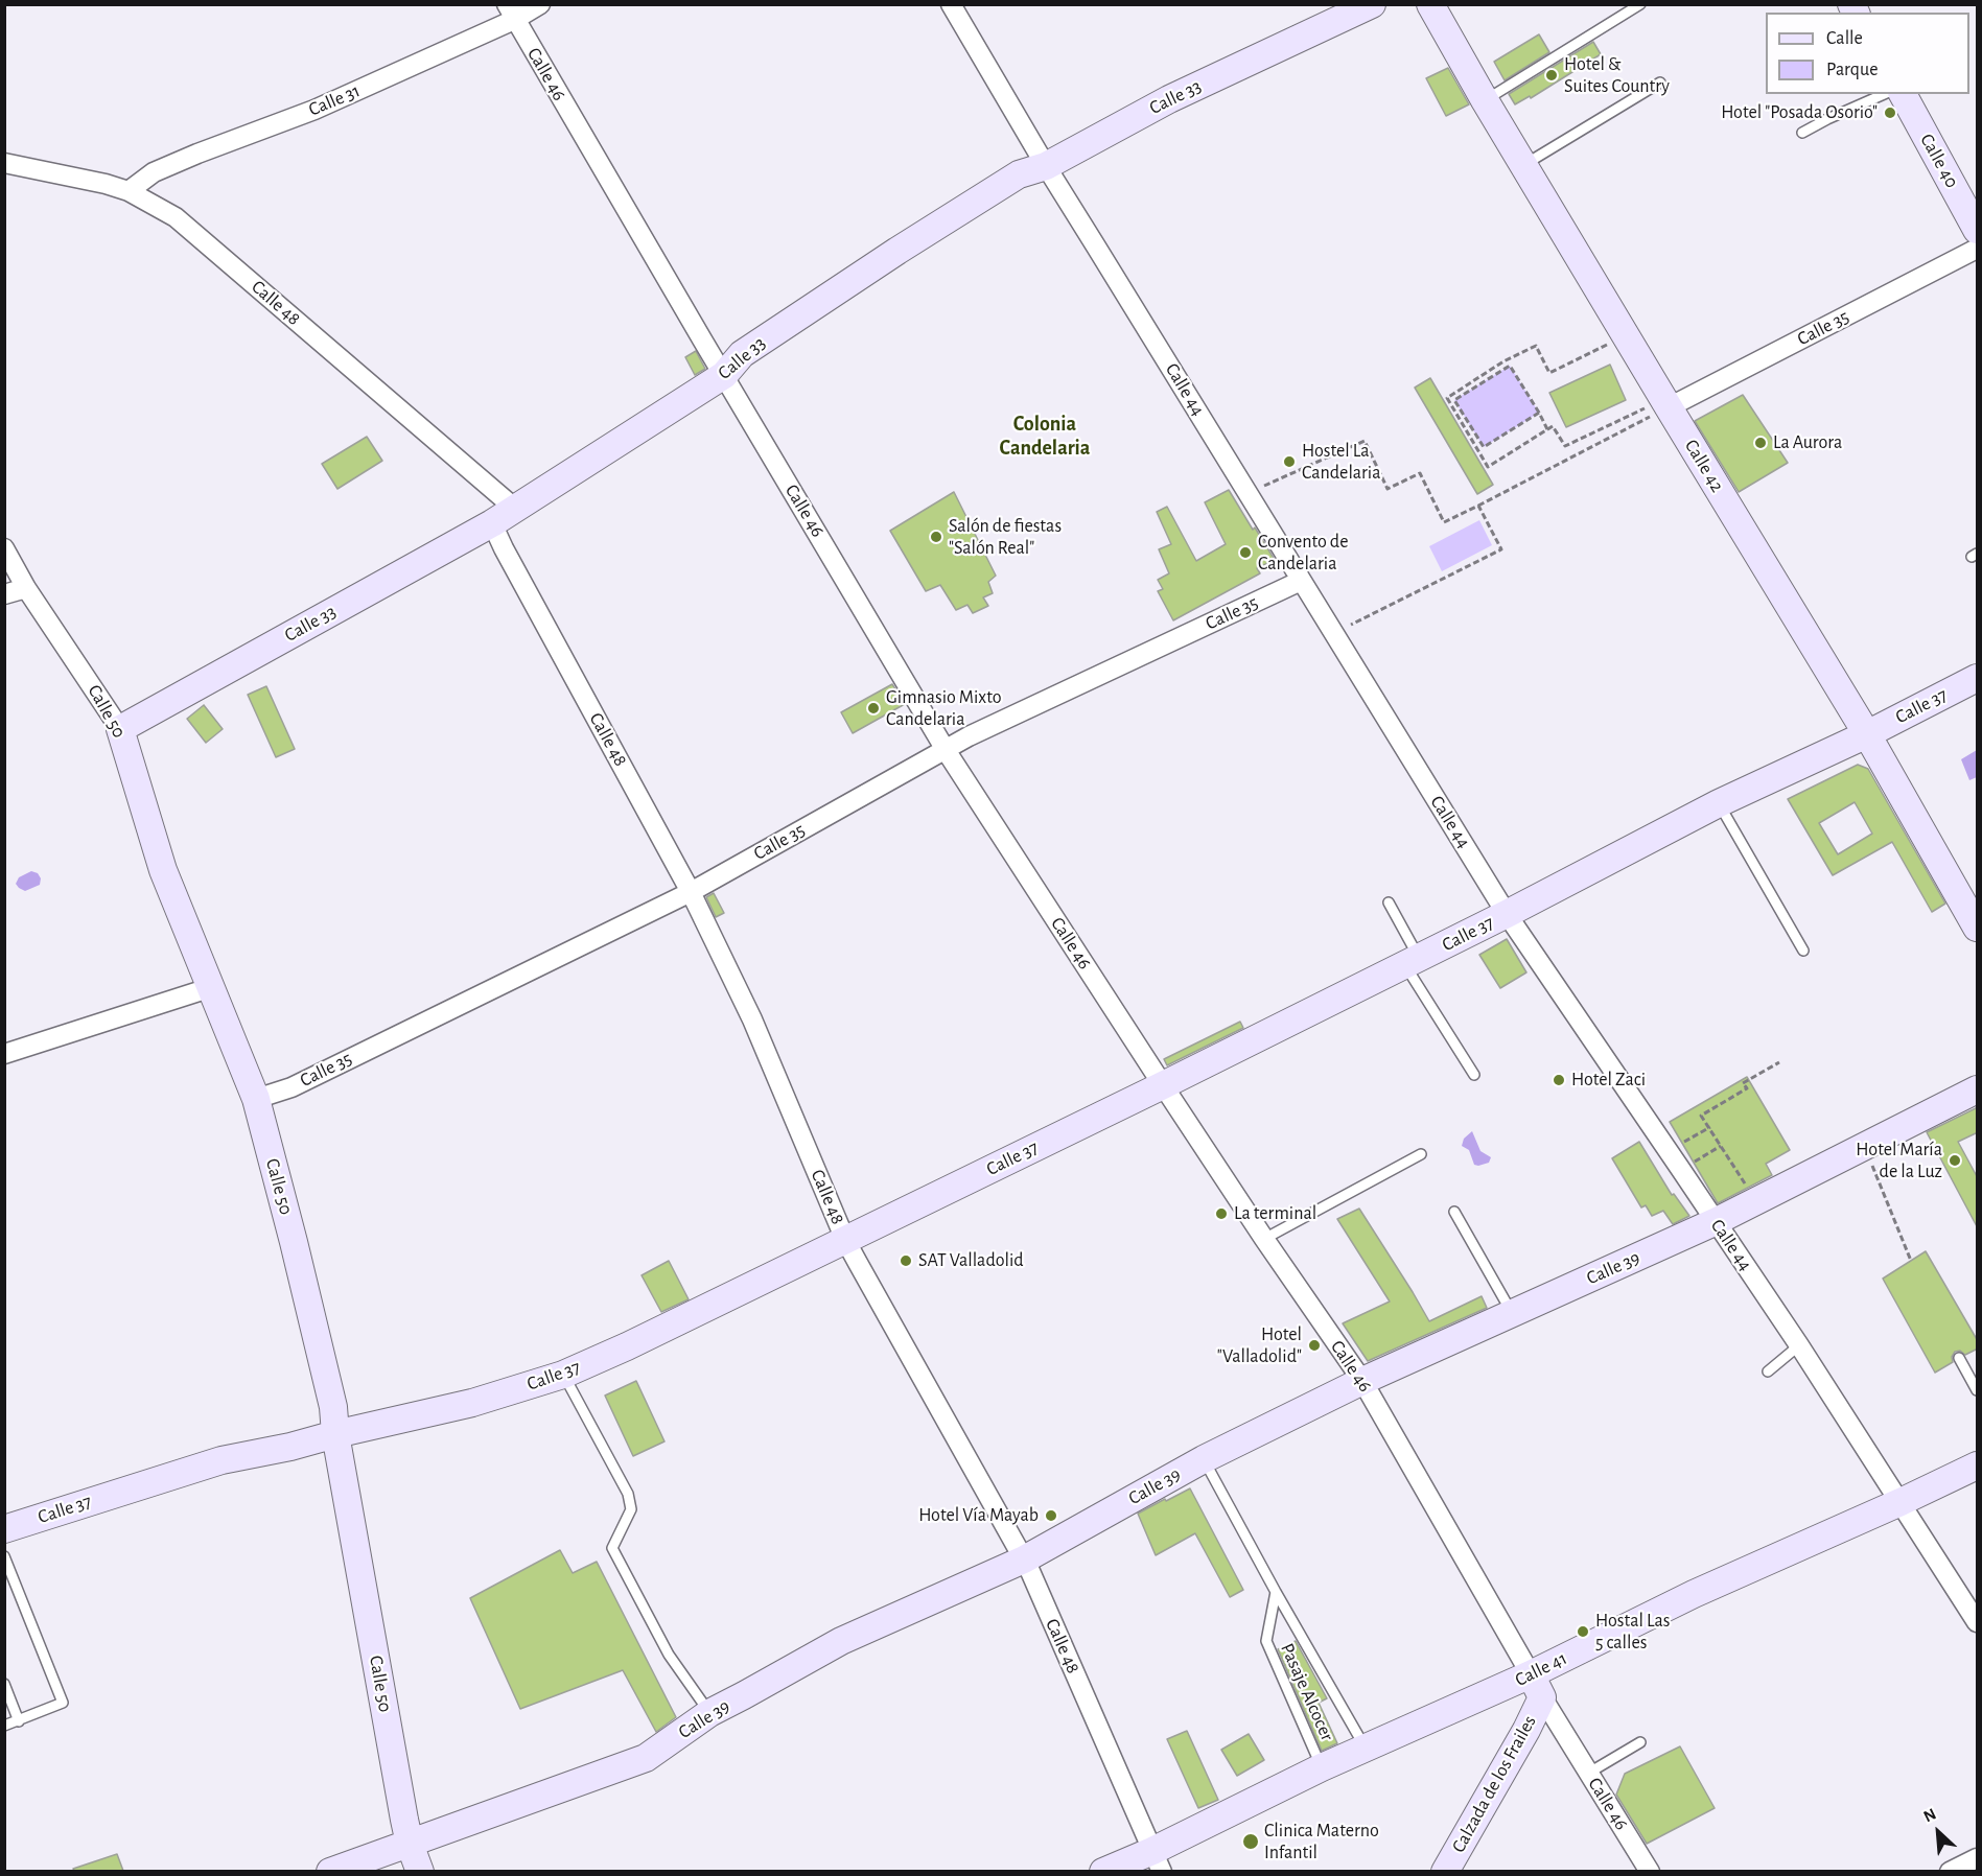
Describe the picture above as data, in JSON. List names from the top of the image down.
{
  "streets": {
    "street": [
      "Calle 46",
      "Calle 33",
      "Calle 31",
      "Calle 40",
      "Calle 48",
      "Calle 35",
      "Calle 44",
      "Calle 42",
      "Calle 37",
      "Calle 50",
      "Calle 39",
      "Calle 41",
      "Calzada de los Frailes"
    ],
    "lane": ["Pasaje Alcocer"]
  },
  "crossings": [
    ["Calle 46", "Calle 33"],
    ["Calle 46", "Calle 31"],
    ["Calle 46", "Calle 35"],
    ["Calle 46", "Calle 37"],
    ["Calle 46", "Calle 39"],
    ["Calle 46", "Calle 41"],
    ["Calle 46", "Calzada de los Frailes"],
    ["Calle 33", "Calle 48"],
    ["Calle 33", "Calle 44"],
    ["Calle 33", "Calle 50"],
    ["Calle 31", "Calle 48"],
    ["Calle 48", "Calle 35"],
    ["Calle 48", "Calle 37"],
    ["Calle 48", "Calle 39"],
    ["Calle 48", "Calle 41"],
    ["Calle 35", "Calle 44"],
    ["Calle 35", "Calle 42"],
    ["Calle 35", "Calle 50"],
    ["Calle 44", "Calle 37"],
    ["Calle 44", "Calle 39"],
    ["Calle 44", "Calle 41"],
    ["Calle 42", "Calle 37"],
    ["Calle 37", "Calle 50"],
    ["Calle 50", "Calle 39"],
    ["Calle 39", "Pasaje Alcocer"],
    ["Calle 41", "Pasaje Alcocer"],
    ["Calle 41", "Calzada de los Frailes"]
  ],
  "districts": ["Colonia Candelaria"],
  "places": [
    "Hotel & Suites Country",
    "Hotel \"Posada Osorio\"",
    "La Aurora",
    "Hostel La Candelaria",
    "Salón de fiestas \"Salón Real\"",
    "Convento de Candelaria",
    "Gimnasio Mixto Candelaria",
    "Hotel Zaci",
    "Hotel María de la Luz",
    "La terminal",
    "SAT Valladolid",
    "Hotel \"Valladolid\"",
    "Hotel Vía Mayab",
    "Hostal Las 5 calles",
    "Clinica Materno Infantil"
  ],
  "legend": ["Calle", "Parque"],
  "north": "top left"
}
